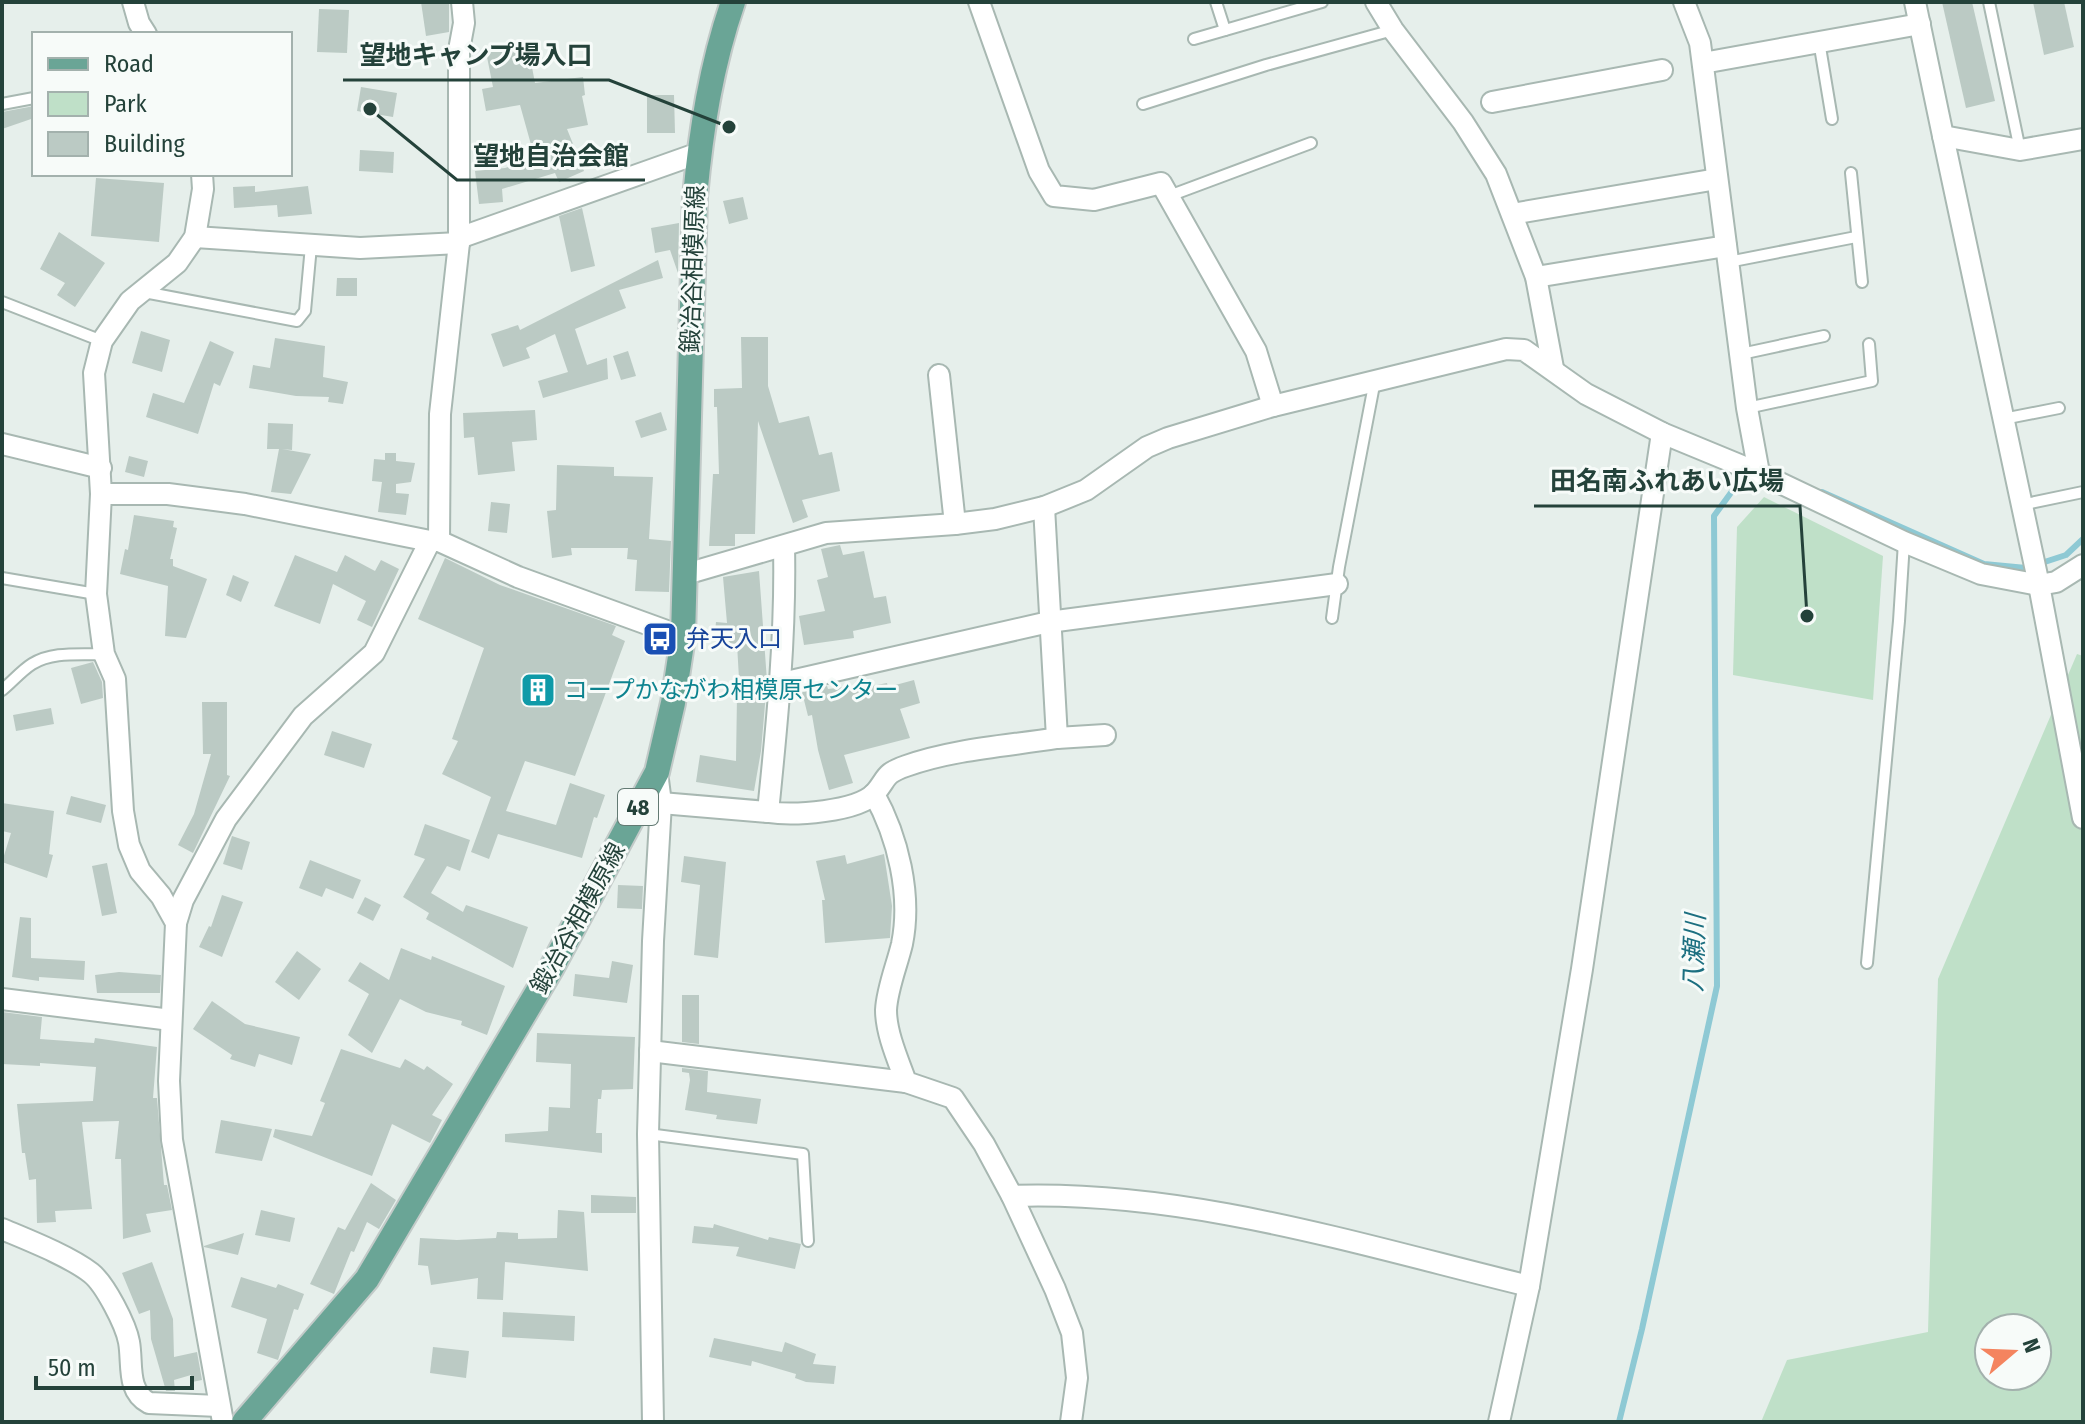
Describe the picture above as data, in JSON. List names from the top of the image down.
{
  "streets": {
    "main road": ["鍛冶谷相模原線", "48"]
  },
  "water": ["八瀬川"],
  "places": {
    "other": ["望地自治会館", "望地キャンプ場入口", "田名南ふれあい広場"],
    "bus stop": ["弁天入口"],
    "building": ["コープかながわ相模原センター"]
  },
  "legend": ["Road", "Park", "Building"],
  "scale_bar": "50 m",
  "north": "right"
}
